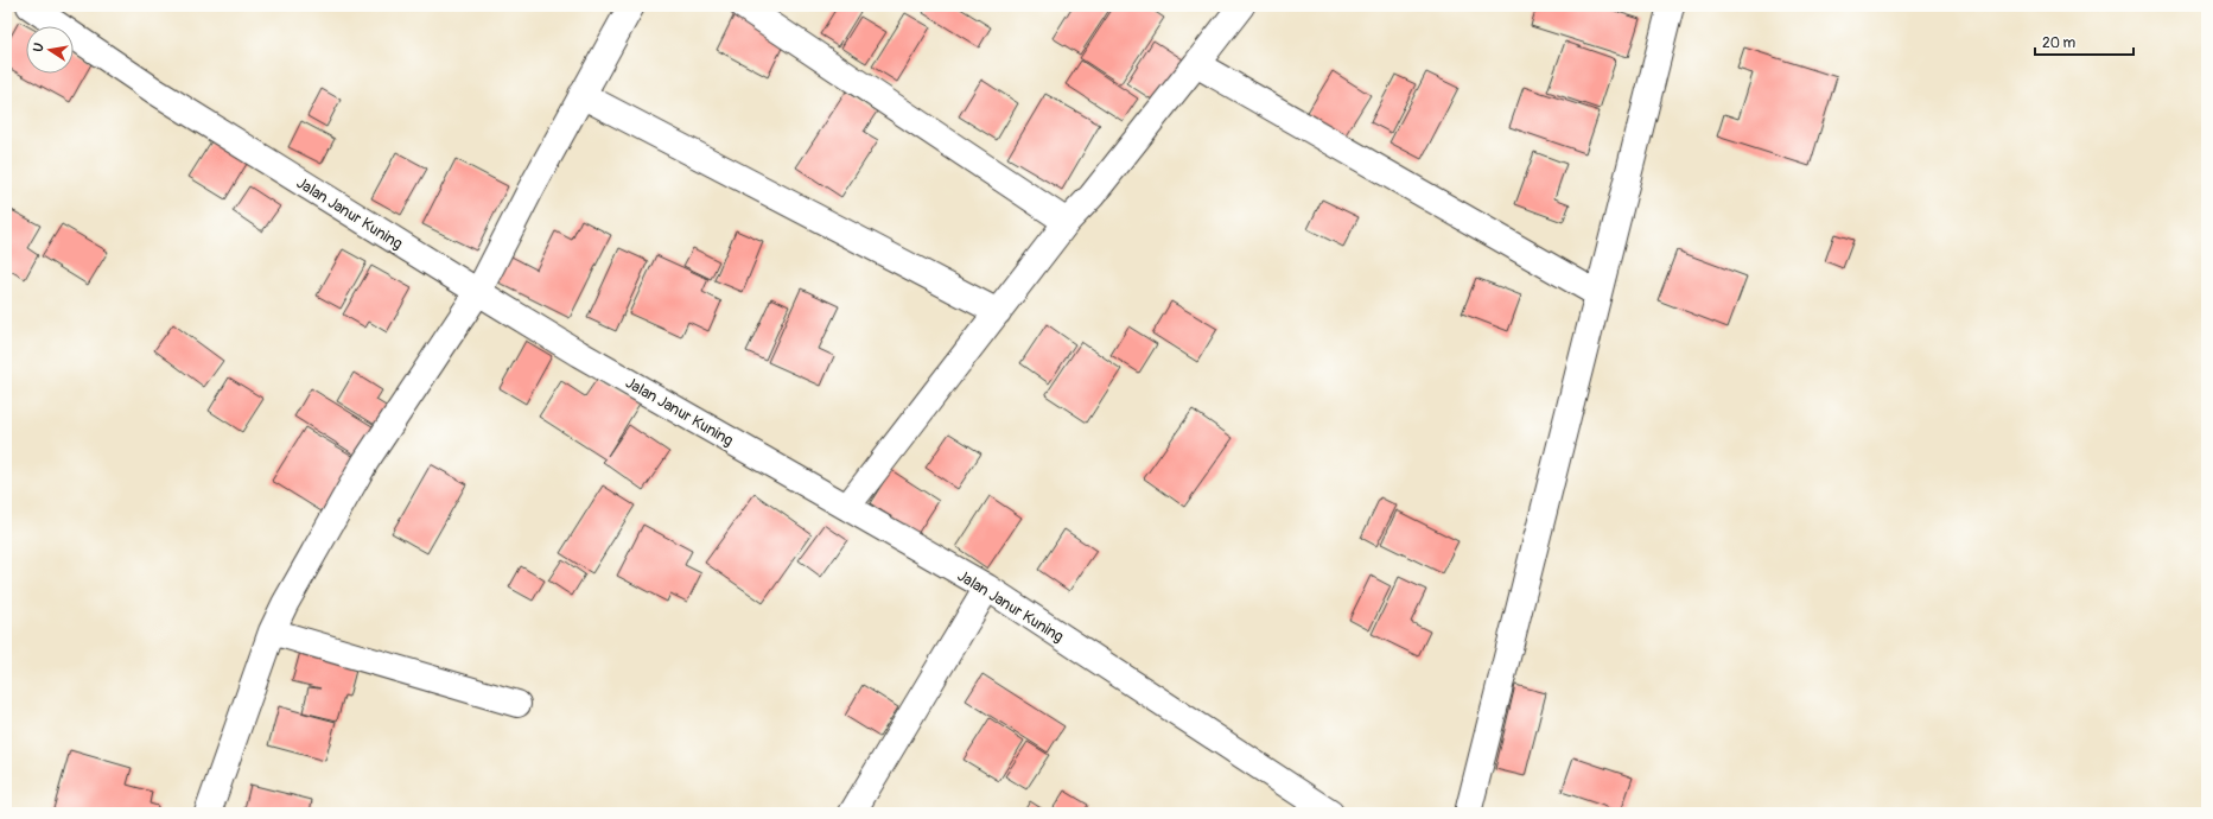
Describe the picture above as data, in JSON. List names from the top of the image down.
{
  "streets": {
    "street": ["Jalan Janur Kuning"]
  },
  "scale_bar": "20 m",
  "north": "left"
}
